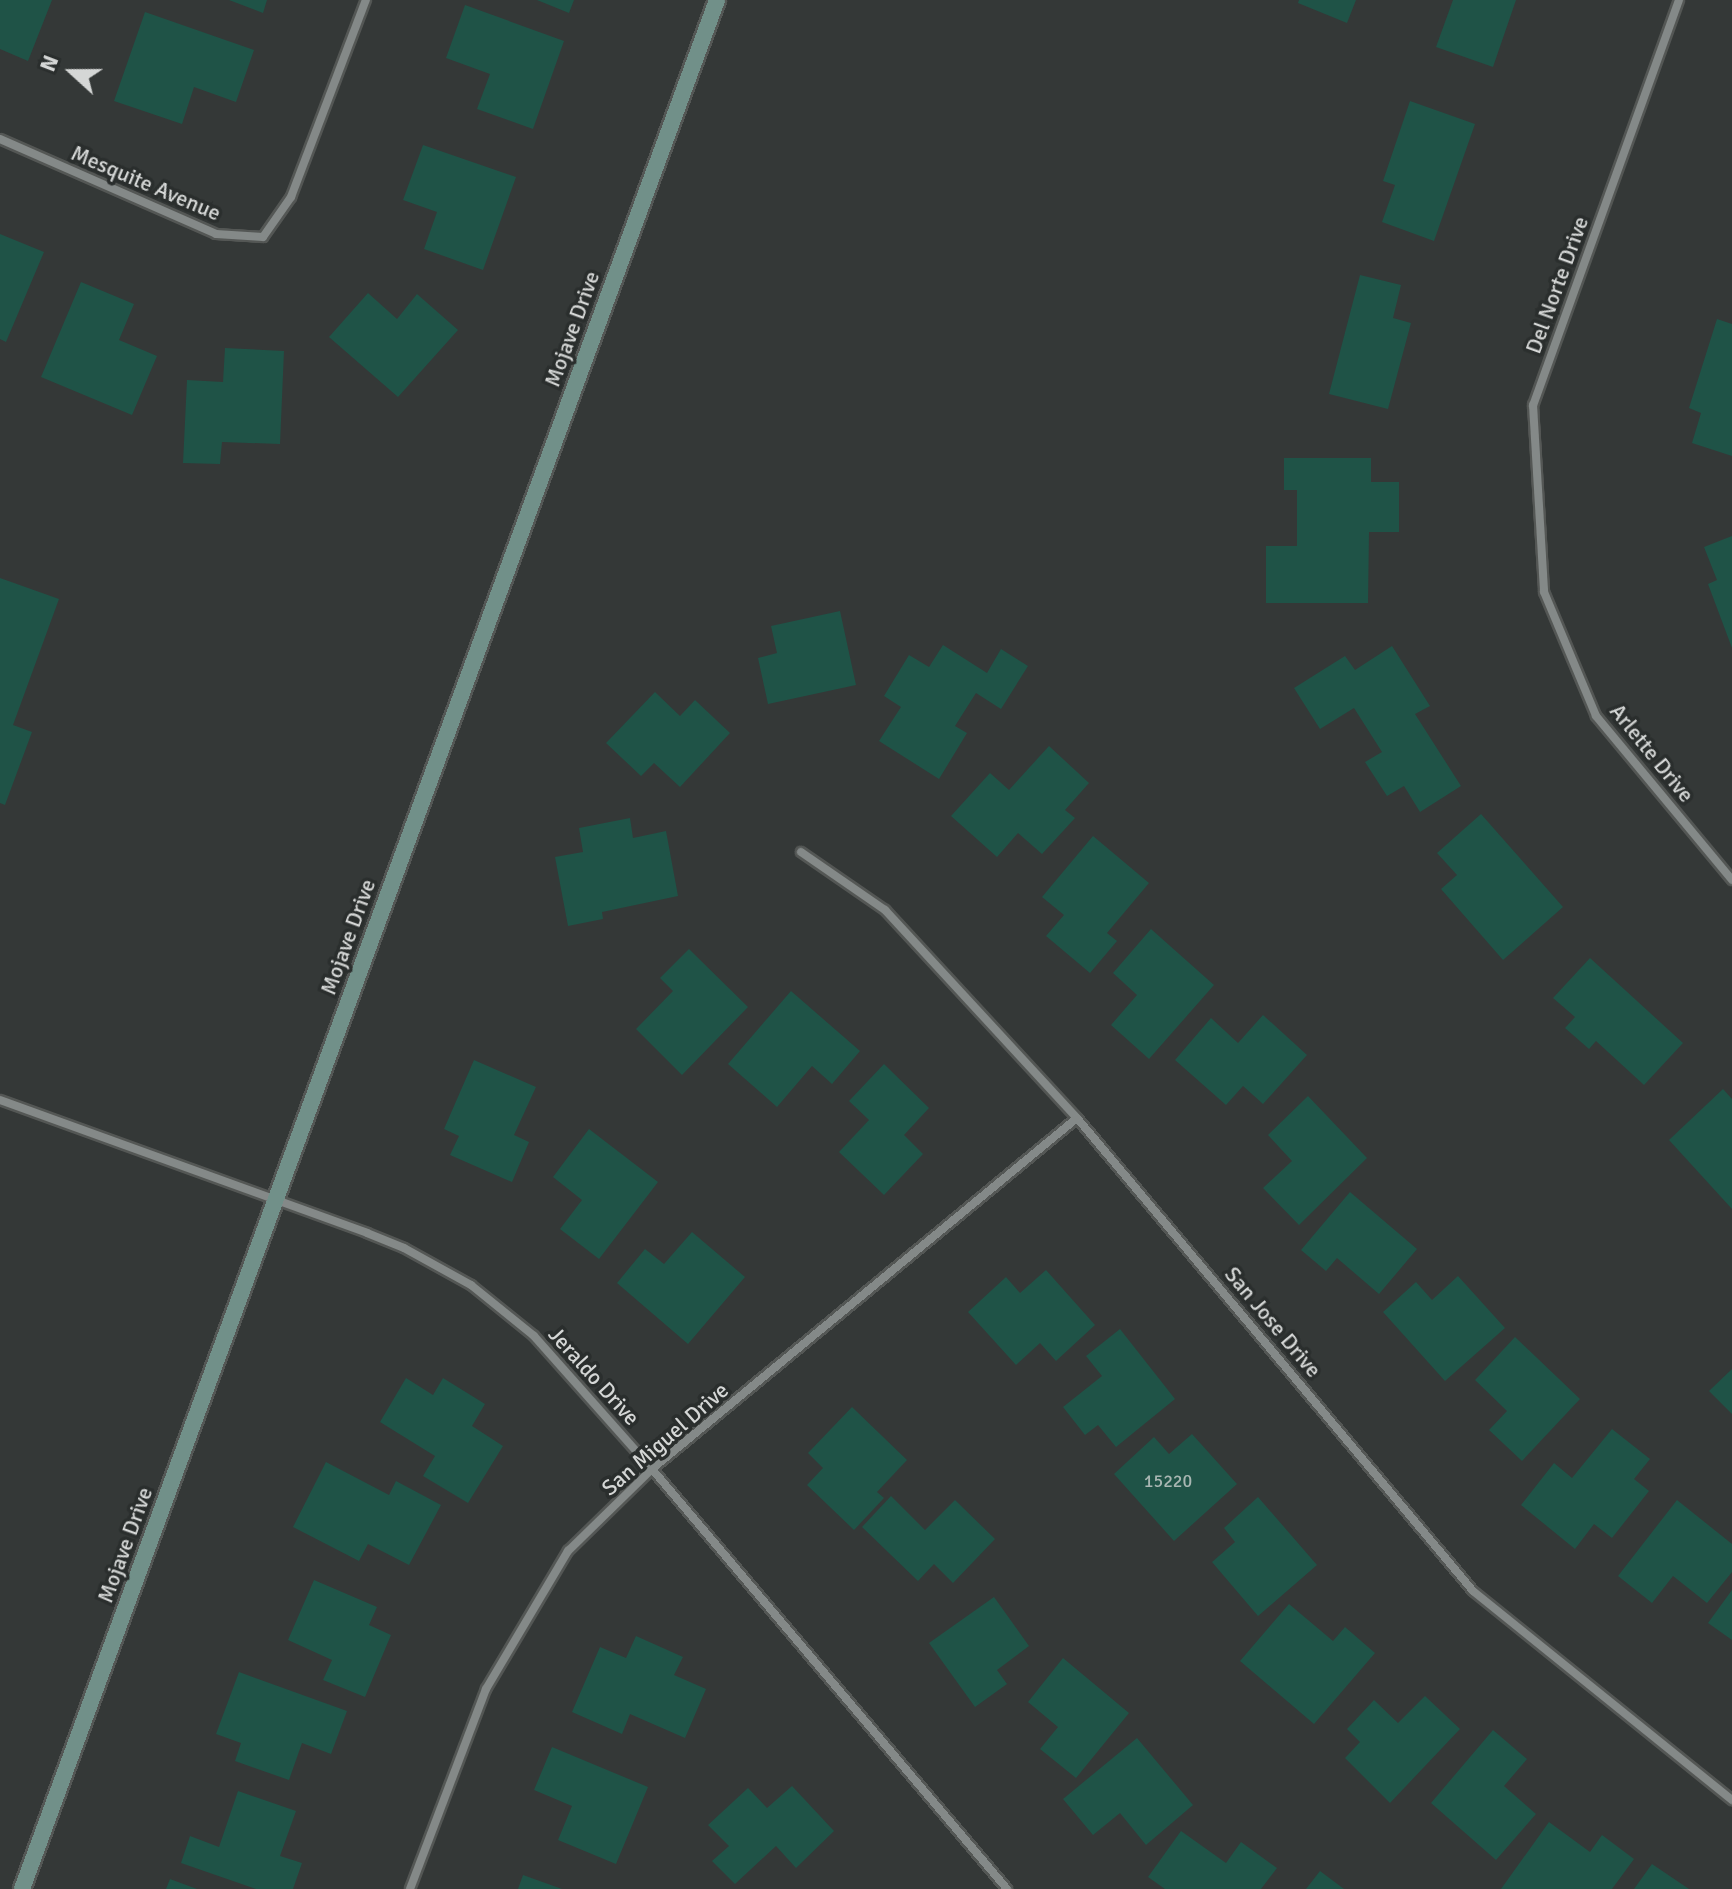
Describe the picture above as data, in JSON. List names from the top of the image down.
{
  "streets": {
    "main road": ["Mojave Drive"],
    "street": [
      "Mesquite Avenue",
      "Del Norte Drive",
      "Arlette Drive",
      "San Jose Drive",
      "Jeraldo Drive",
      "San Miguel Drive"
    ]
  },
  "crossings": [
    ["Del Norte Drive", "Arlette Drive"],
    ["Mojave Drive", "Jeraldo Drive"],
    ["San Jose Drive", "San Miguel Drive"],
    ["Jeraldo Drive", "San Miguel Drive"]
  ],
  "house_numbers": ["15220"],
  "north": "left"
}
